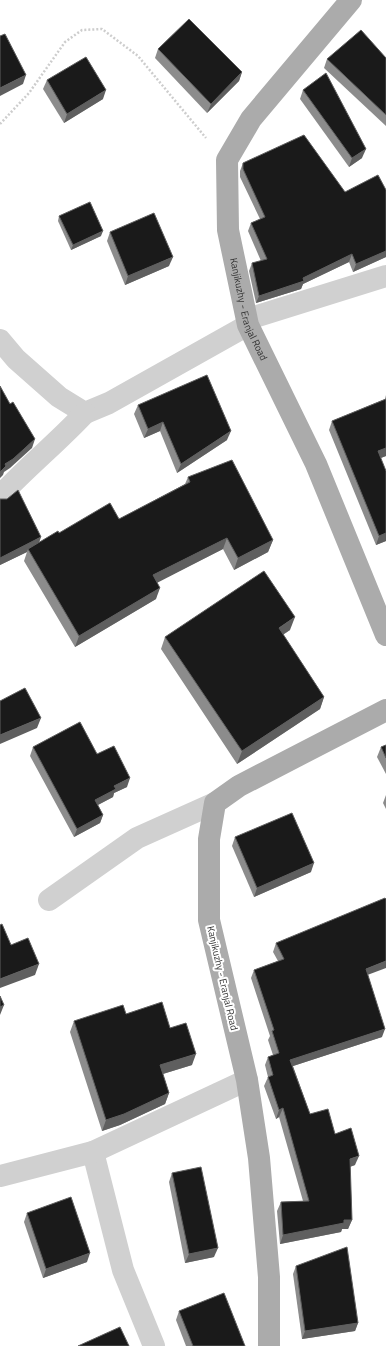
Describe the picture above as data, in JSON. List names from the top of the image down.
{
  "streets": {
    "main road": ["Kanjikuzhy - Eranjal Road"]
  }
}
